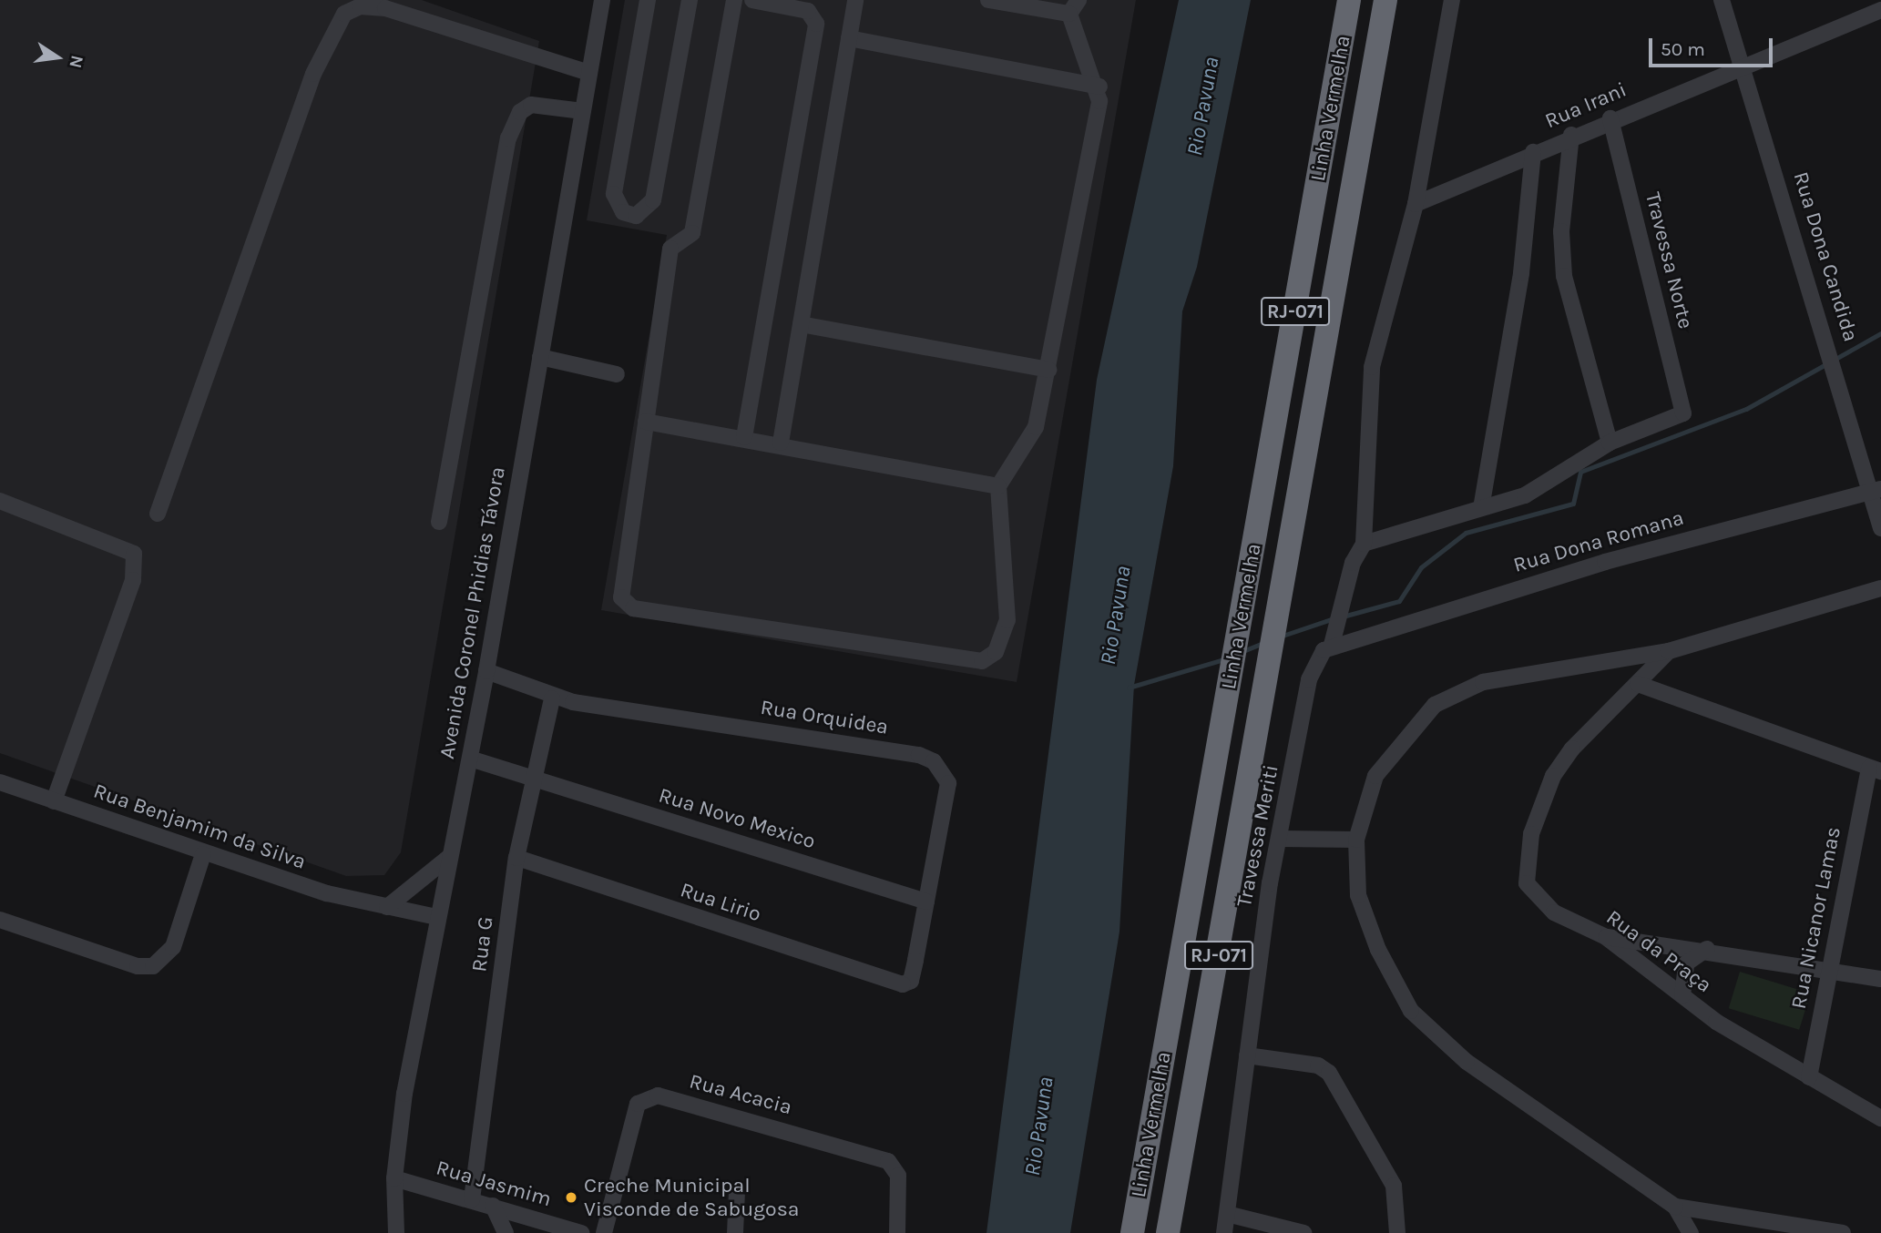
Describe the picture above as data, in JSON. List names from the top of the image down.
{
  "streets": {
    "highway": ["Linha Vermelha", "RJ-071"],
    "street": [
      "Rua Irani",
      "Rua Dona Candida",
      "Travessa Norte",
      "Rua Dona Romana",
      "Avenida Coronel Phidias Távora",
      "Rua Orquidea",
      "Rua Novo Mexico",
      "Rua Benjamim da Silva",
      "Travessa Meriti",
      "Rua Lirio",
      "Rua Nicanor Lamas",
      "Rua G",
      "Rua da Praça",
      "Rua Acacia",
      "Rua Jasmim"
    ]
  },
  "crossings": [
    ["Rua Irani", "Rua Dona Candida"],
    ["Rua Irani", "Travessa Norte"],
    ["Rua Irani", "Travessa Meriti"],
    ["Rua Dona Candida", "Rua Dona Romana"],
    ["Rua Dona Romana", "Travessa Meriti"],
    ["Avenida Coronel Phidias Távora", "Rua Orquidea"],
    ["Avenida Coronel Phidias Távora", "Rua Benjamim da Silva"],
    ["Avenida Coronel Phidias Távora", "Rua Jasmim"],
    ["Rua Orquidea", "Rua Novo Mexico"],
    ["Rua Orquidea", "Rua Lirio"],
    ["Rua Orquidea", "Rua G"],
    ["Rua Novo Mexico", "Rua G"],
    ["Rua Lirio", "Rua G"],
    ["Rua Nicanor Lamas", "Rua da Praça"],
    ["Rua G", "Rua Jasmim"]
  ],
  "water": ["Rio Pavuna"],
  "places": ["Creche Municipal Visconde de Sabugosa"],
  "scale_bar": "50 m",
  "north": "right"
}
